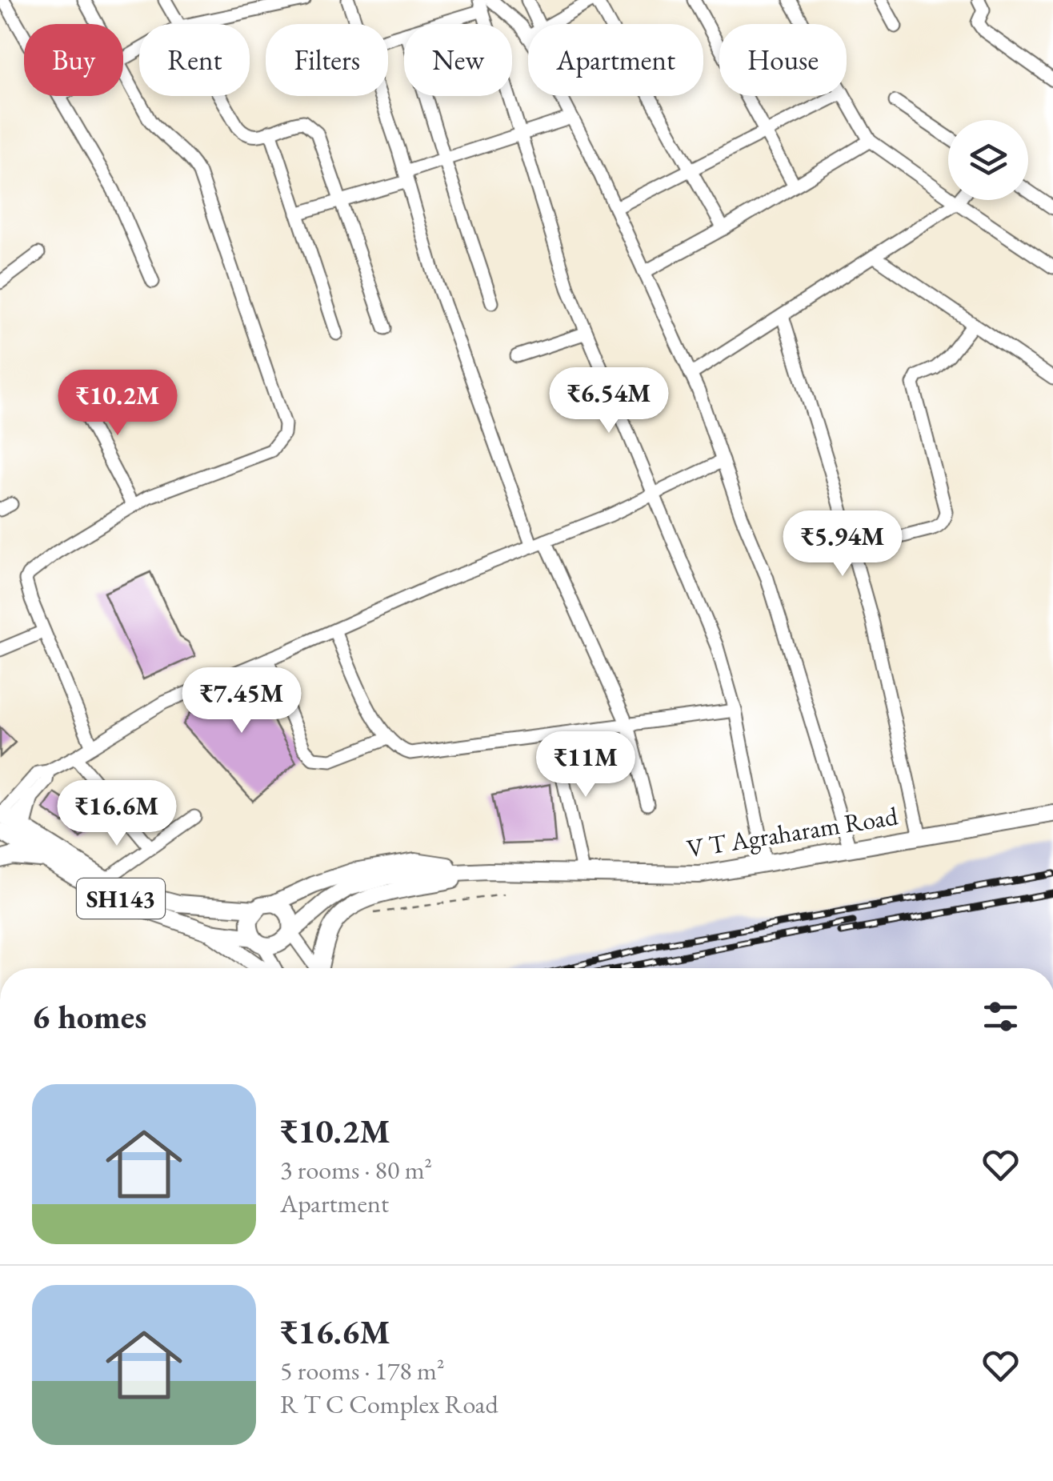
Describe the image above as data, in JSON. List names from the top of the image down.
{
  "streets": {
    "main road": ["V T Agraharam Road", "SH143"]
  },
  "page": {
    "chip": [
      "Buy",
      "Rent",
      "Filters",
      "New",
      "Apartment",
      "House"
    ],
    "price": [
      "₹6.54M",
      "₹10.2M",
      "₹5.94M",
      "₹7.45M",
      "₹11M",
      "₹16.6M"
    ],
    "heading": "6 homes",
    "list": [
      {
        "name": "₹10.2M",
        "note": "3 rooms · 80 m² · Apartment"
      },
      {
        "name": "₹16.6M",
        "note": "5 rooms · 178 m² · R T C Complex Road"
      }
    ]
  }
}
